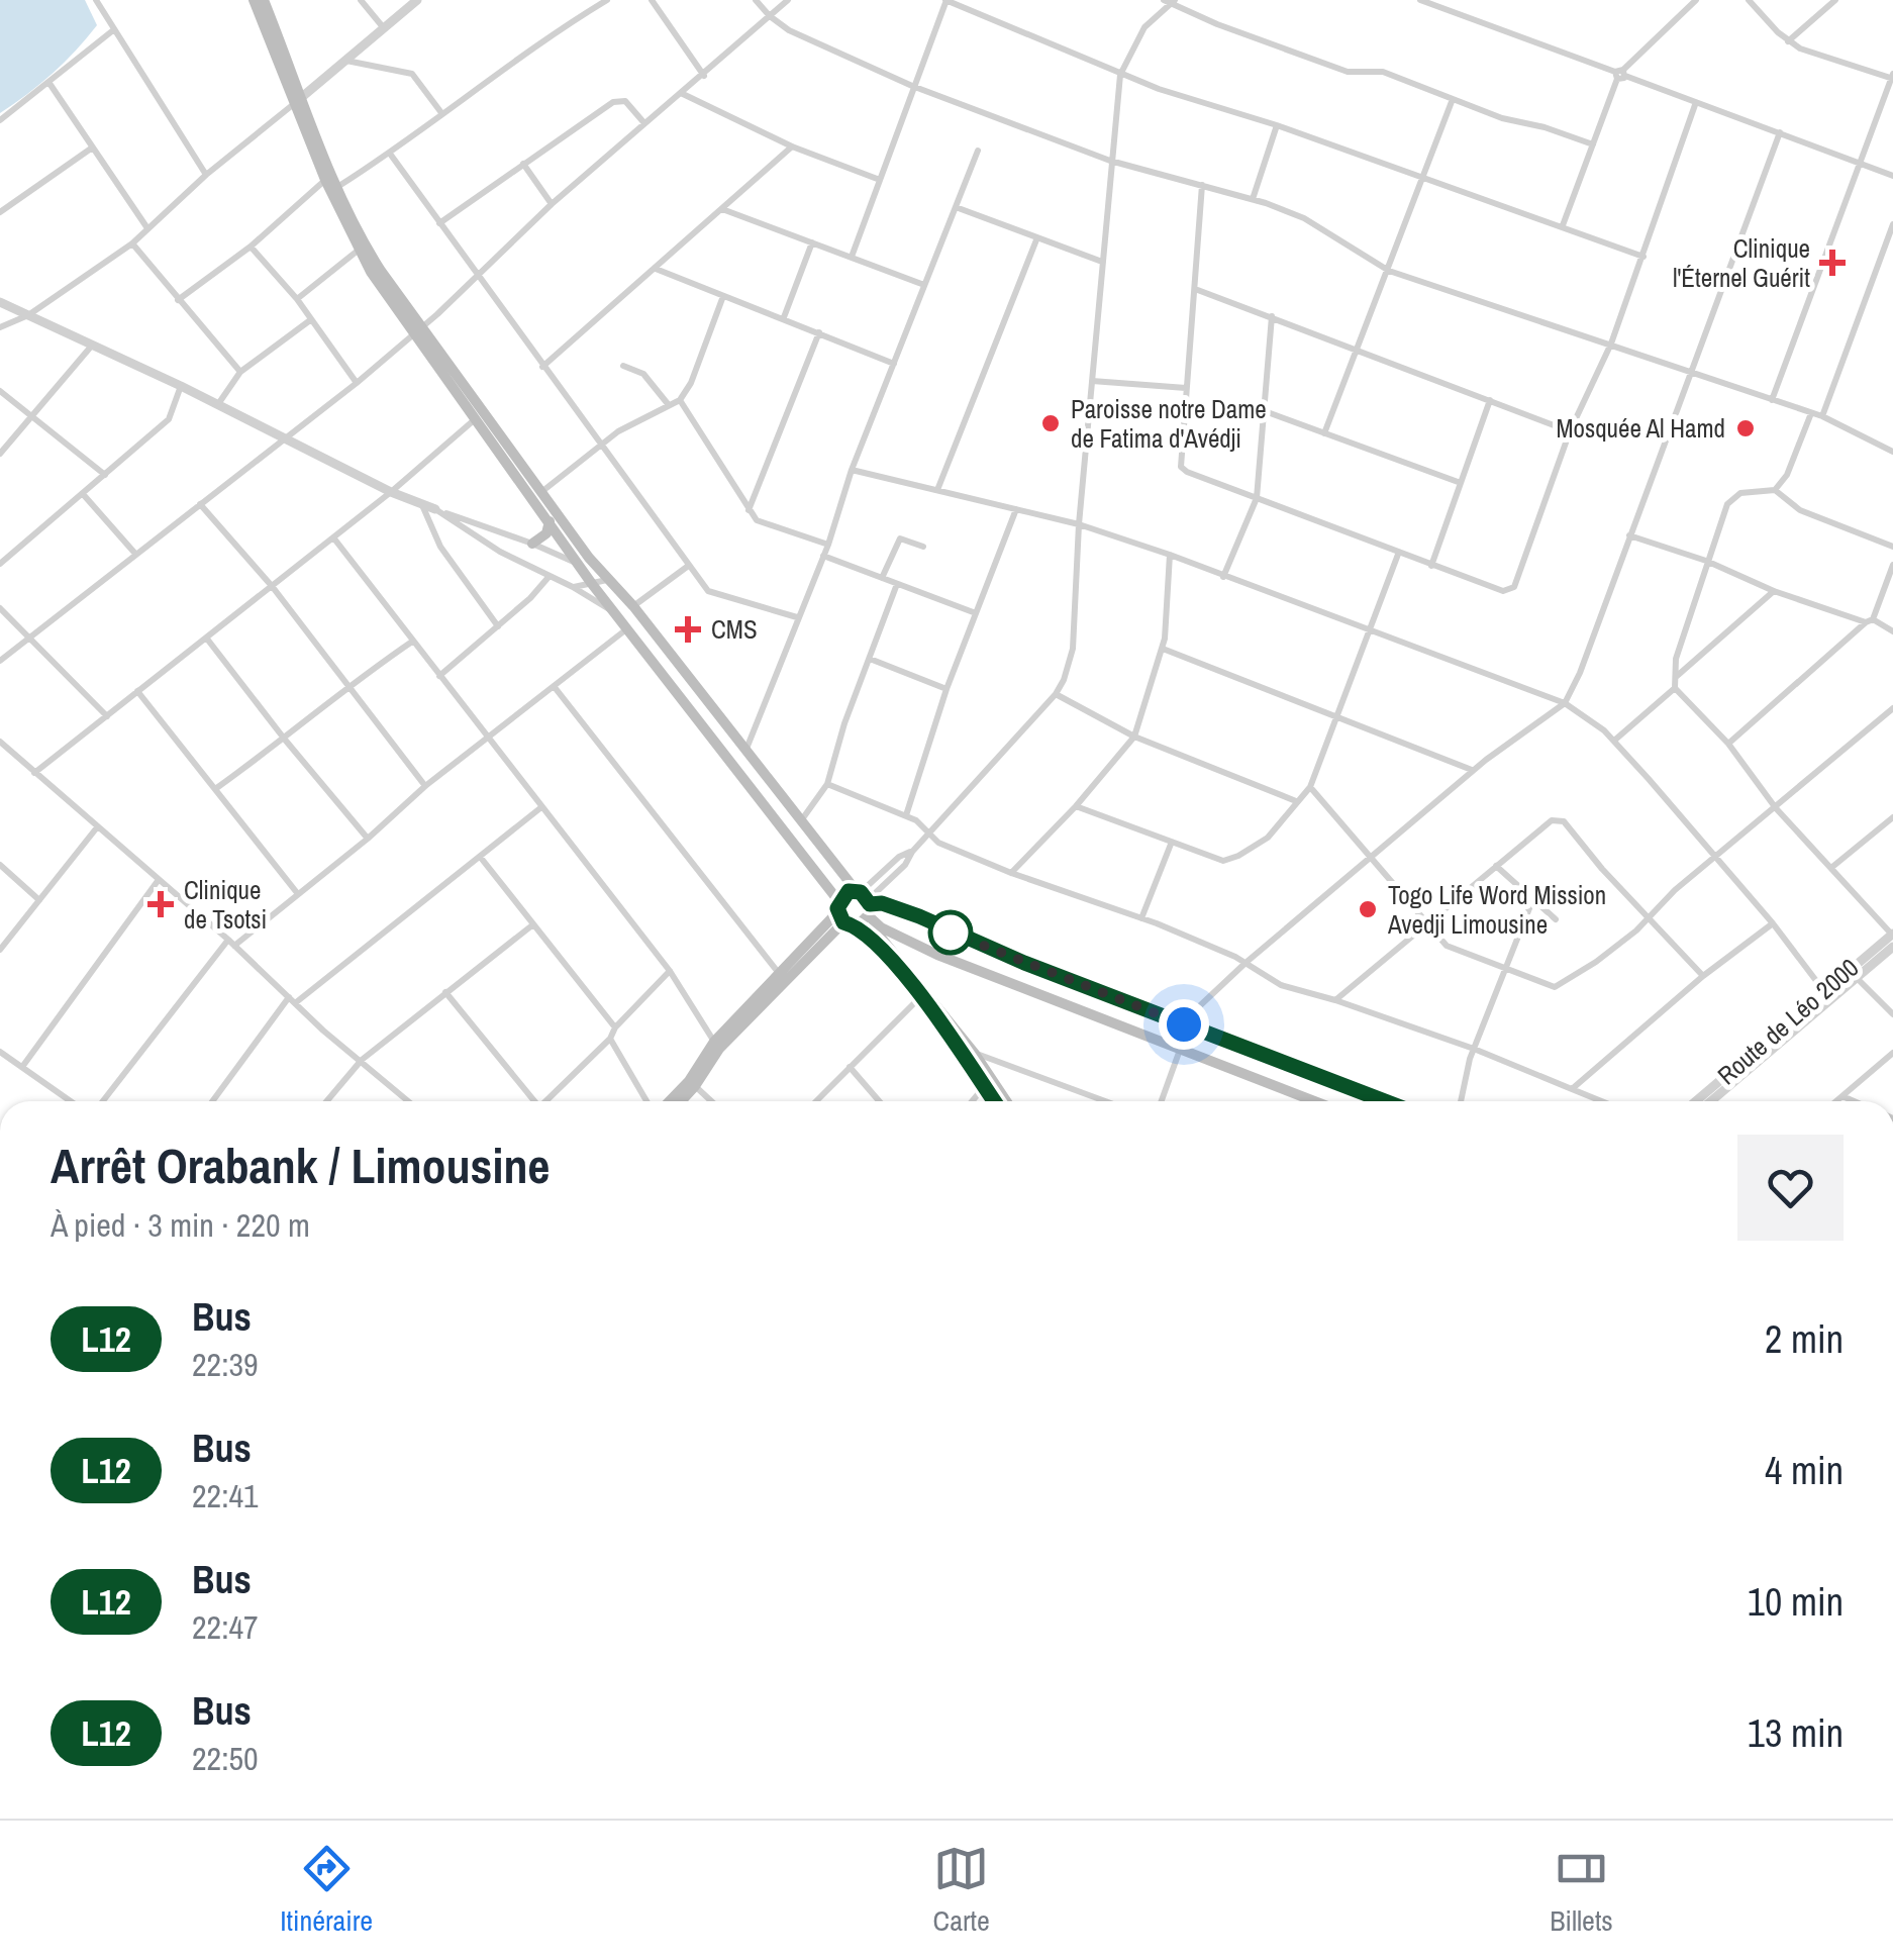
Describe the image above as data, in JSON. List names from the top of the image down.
{
  "streets": {
    "street": ["Route de Léo 2000"]
  },
  "places": {
    "health": ["Clinique l'Éternel Guérit", "CMS", "Clinique de Tsotsi"],
    "other": ["Paroisse notre Dame de Fatima d'Avédji", "Mosquée Al Hamd", "Togo Life Word Mission Avedji Limousine"]
  },
  "lines": ["bus line L12"],
  "page": {
    "heading": ["Arrêt Orabank / Limousine", "À pied · 3 min · 220 m"],
    "list": [
      {
        "mark": "L12",
        "name": "Bus",
        "note": "22:39",
        "value": "2 min"
      },
      {
        "mark": "L12",
        "name": "Bus",
        "note": "22:41",
        "value": "4 min"
      },
      {
        "mark": "L12",
        "name": "Bus",
        "note": "22:47",
        "value": "10 min"
      },
      {
        "mark": "L12",
        "name": "Bus",
        "note": "22:50",
        "value": "13 min"
      }
    ],
    "tabs": ["Itinéraire", "Carte", "Billets"]
  }
}
